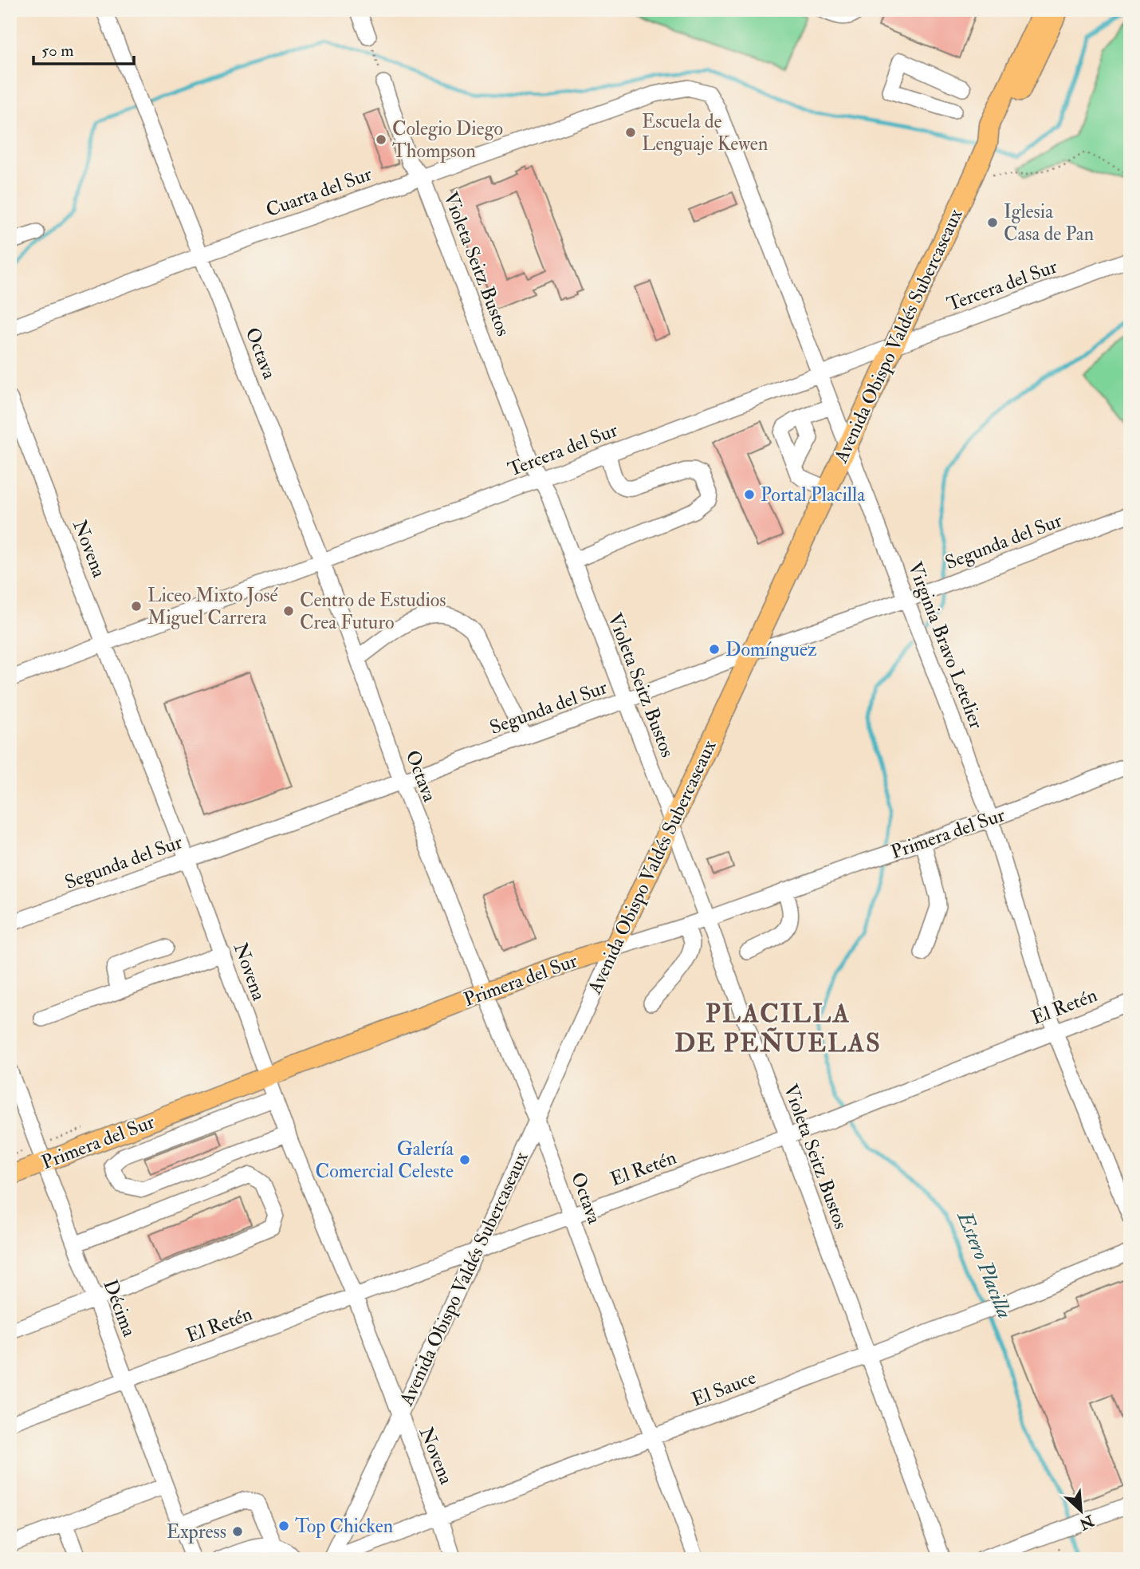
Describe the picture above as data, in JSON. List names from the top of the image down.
{
  "streets": {
    "main road": ["Avenida Obispo Valdés Subercaseaux", "Primera del Sur"],
    "street": [
      "Cuarta del Sur",
      "Violeta Seitz Bustos",
      "Tercera del Sur",
      "Octava",
      "Segunda del Sur",
      "Novena",
      "Virginia Bravo Letelier",
      "El Retén",
      "Décima",
      "El Sauce"
    ]
  },
  "crossings": [
    ["Cuarta del Sur", "Violeta Seitz Bustos"],
    ["Cuarta del Sur", "Octava"],
    ["Cuarta del Sur", "Virginia Bravo Letelier"],
    ["Violeta Seitz Bustos", "Tercera del Sur"],
    ["Violeta Seitz Bustos", "Avenida Obispo Valdés Subercaseaux"],
    ["Violeta Seitz Bustos", "Segunda del Sur"],
    ["Violeta Seitz Bustos", "Primera del Sur"],
    ["Violeta Seitz Bustos", "El Retén"],
    ["Violeta Seitz Bustos", "El Sauce"],
    ["Tercera del Sur", "Avenida Obispo Valdés Subercaseaux"],
    ["Tercera del Sur", "Octava"],
    ["Tercera del Sur", "Novena"],
    ["Tercera del Sur", "Virginia Bravo Letelier"],
    ["Avenida Obispo Valdés Subercaseaux", "Octava"],
    ["Avenida Obispo Valdés Subercaseaux", "Segunda del Sur"],
    ["Avenida Obispo Valdés Subercaseaux", "Novena"],
    ["Avenida Obispo Valdés Subercaseaux", "Virginia Bravo Letelier"],
    ["Avenida Obispo Valdés Subercaseaux", "Primera del Sur"],
    ["Avenida Obispo Valdés Subercaseaux", "El Retén"],
    ["Avenida Obispo Valdés Subercaseaux", "El Sauce"],
    ["Octava", "Segunda del Sur"],
    ["Octava", "Primera del Sur"],
    ["Octava", "El Retén"],
    ["Octava", "El Sauce"],
    ["Segunda del Sur", "Novena"],
    ["Segunda del Sur", "Virginia Bravo Letelier"],
    ["Novena", "Primera del Sur"],
    ["Novena", "El Retén"],
    ["Novena", "El Sauce"],
    ["Virginia Bravo Letelier", "Primera del Sur"],
    ["Virginia Bravo Letelier", "El Retén"],
    ["Primera del Sur", "Décima"],
    ["El Retén", "Décima"]
  ],
  "districts": ["PLACILLA DE PEÑUELAS"],
  "water": ["Estero Placilla"],
  "places": [
    "Escuela de Lenguaje Kewen",
    "Colegio Diego Thompson",
    "Iglesia Casa de Pan",
    "Portal Placilla",
    "Liceo Mixto José Miguel Carrera",
    "Centro de Estudios Crea Futuro",
    "Domínguez",
    "Galería Comercial Celeste",
    "Top Chicken",
    "Express"
  ],
  "scale_bar": "50 m",
  "north": "bottom right"
}
